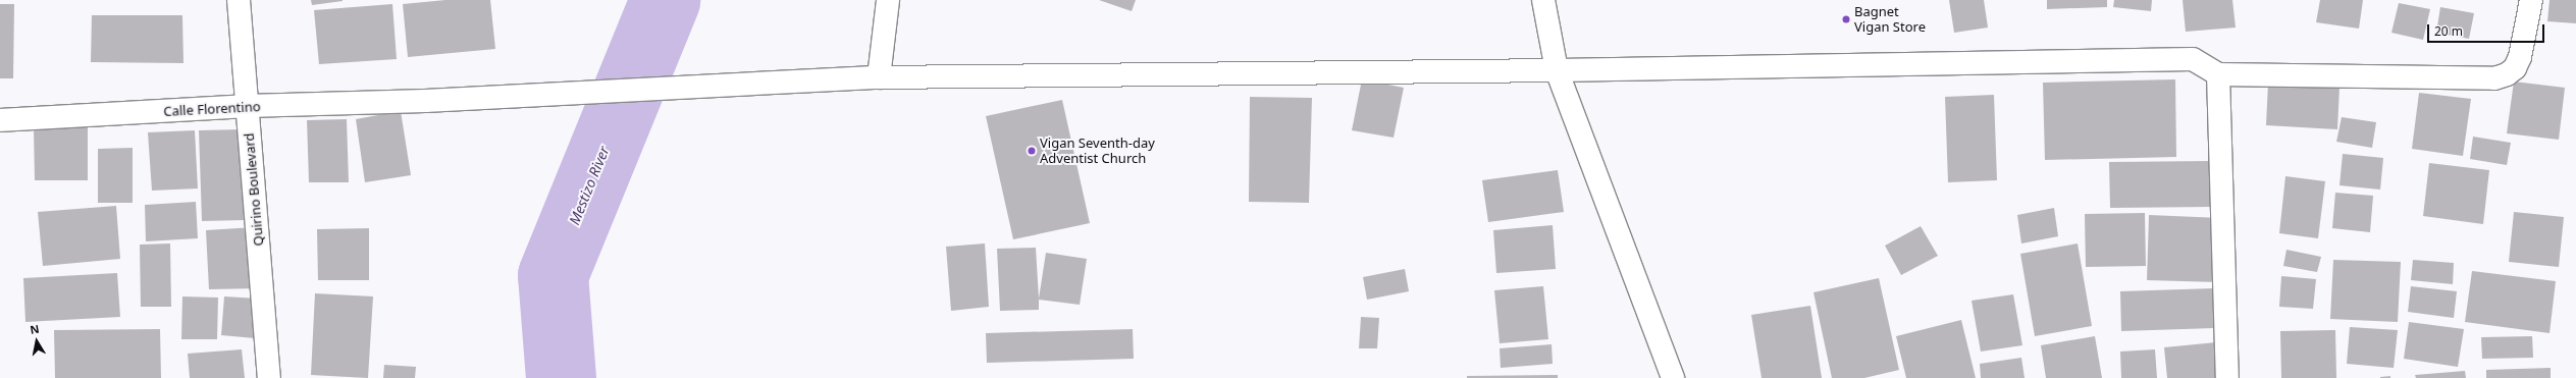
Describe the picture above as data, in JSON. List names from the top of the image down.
{
  "streets": {
    "street": ["Calle Florentino", "Quirino Boulevard"]
  },
  "crossings": [
    ["Calle Florentino", "Quirino Boulevard"]
  ],
  "water": ["Mestizo River"],
  "places": ["Bagnet Vigan Store", "Vigan Seventh-day Adventist Church"],
  "scale_bar": "20 m",
  "north": "top"
}
